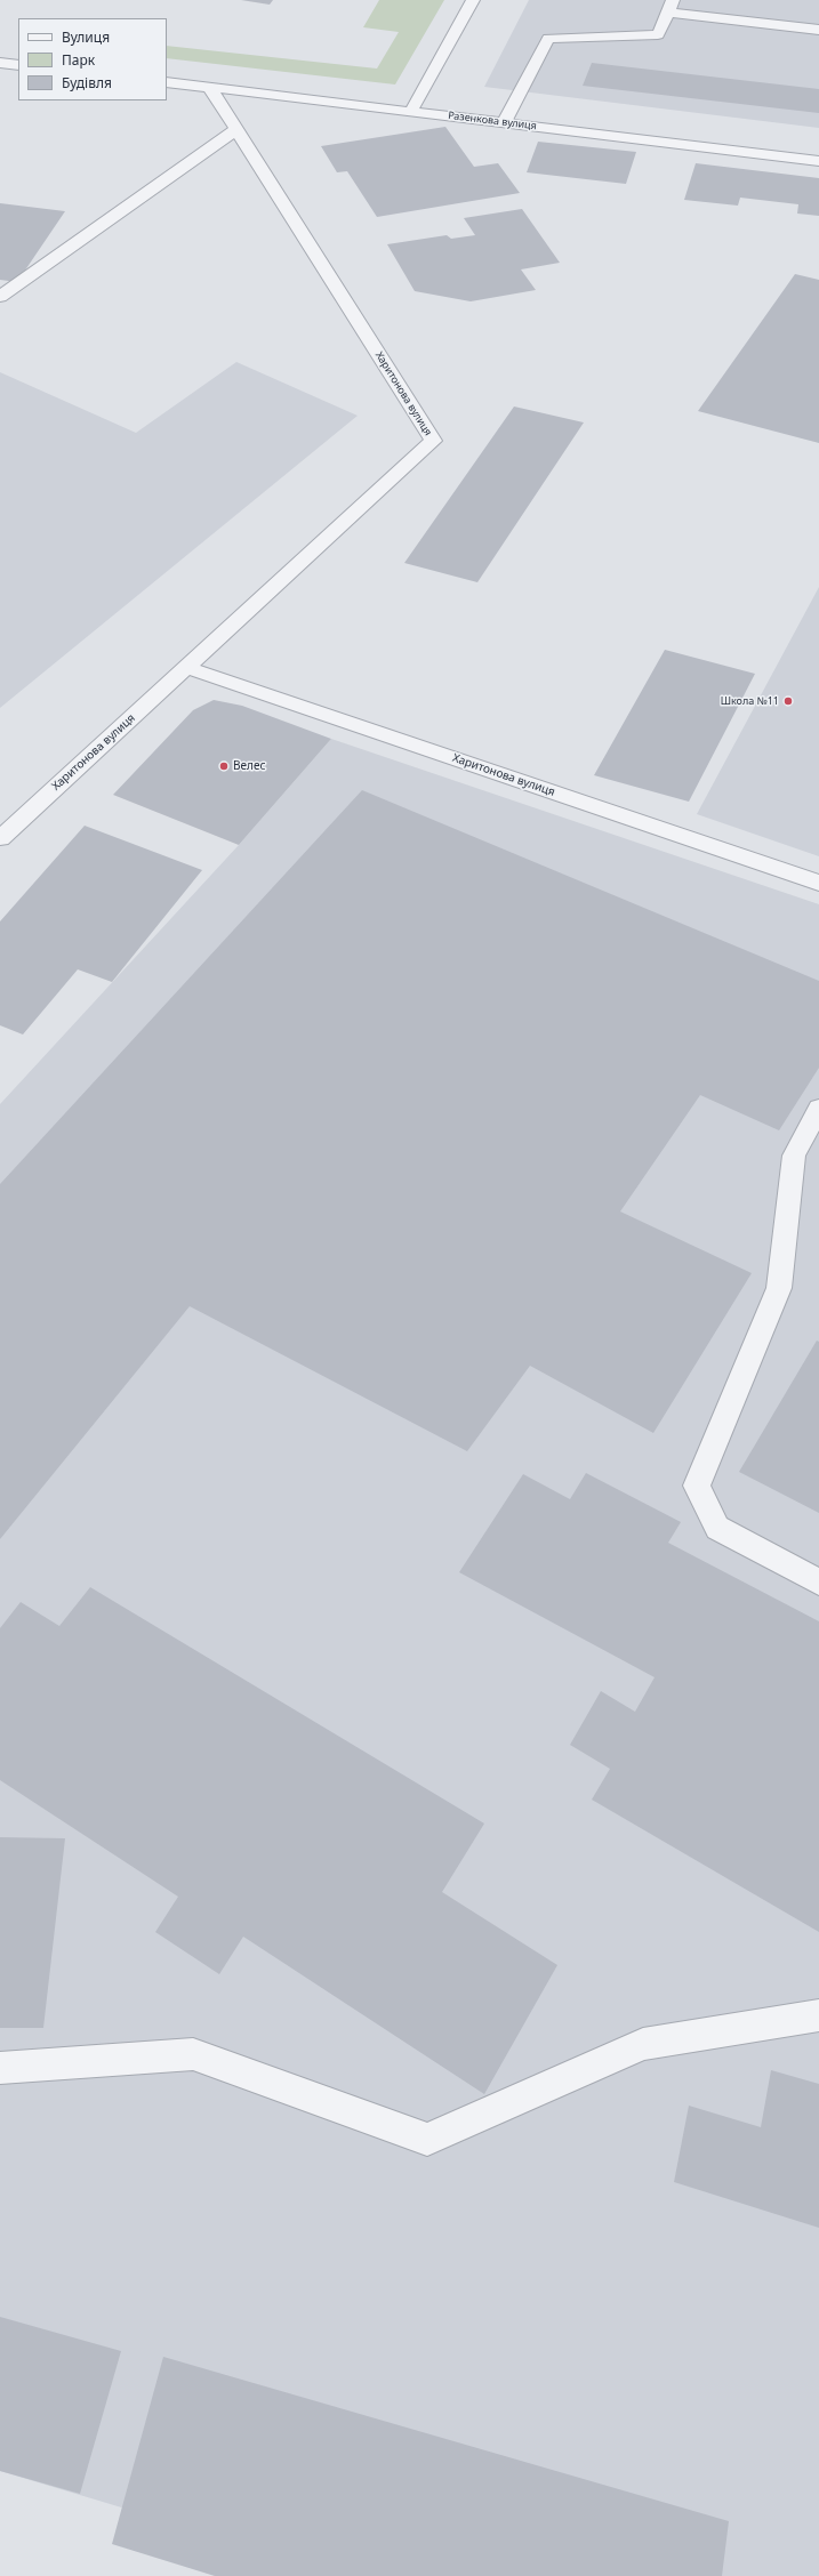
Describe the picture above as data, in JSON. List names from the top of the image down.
{
  "streets": {
    "street": ["Разенкова вулиця", "Харитонова вулиця"]
  },
  "crossings": [
    ["Разенкова вулиця", "Харитонова вулиця"]
  ],
  "places": ["Школа №11", "Велес"],
  "legend": ["Вулиця", "Парк", "Будівля"]
}
